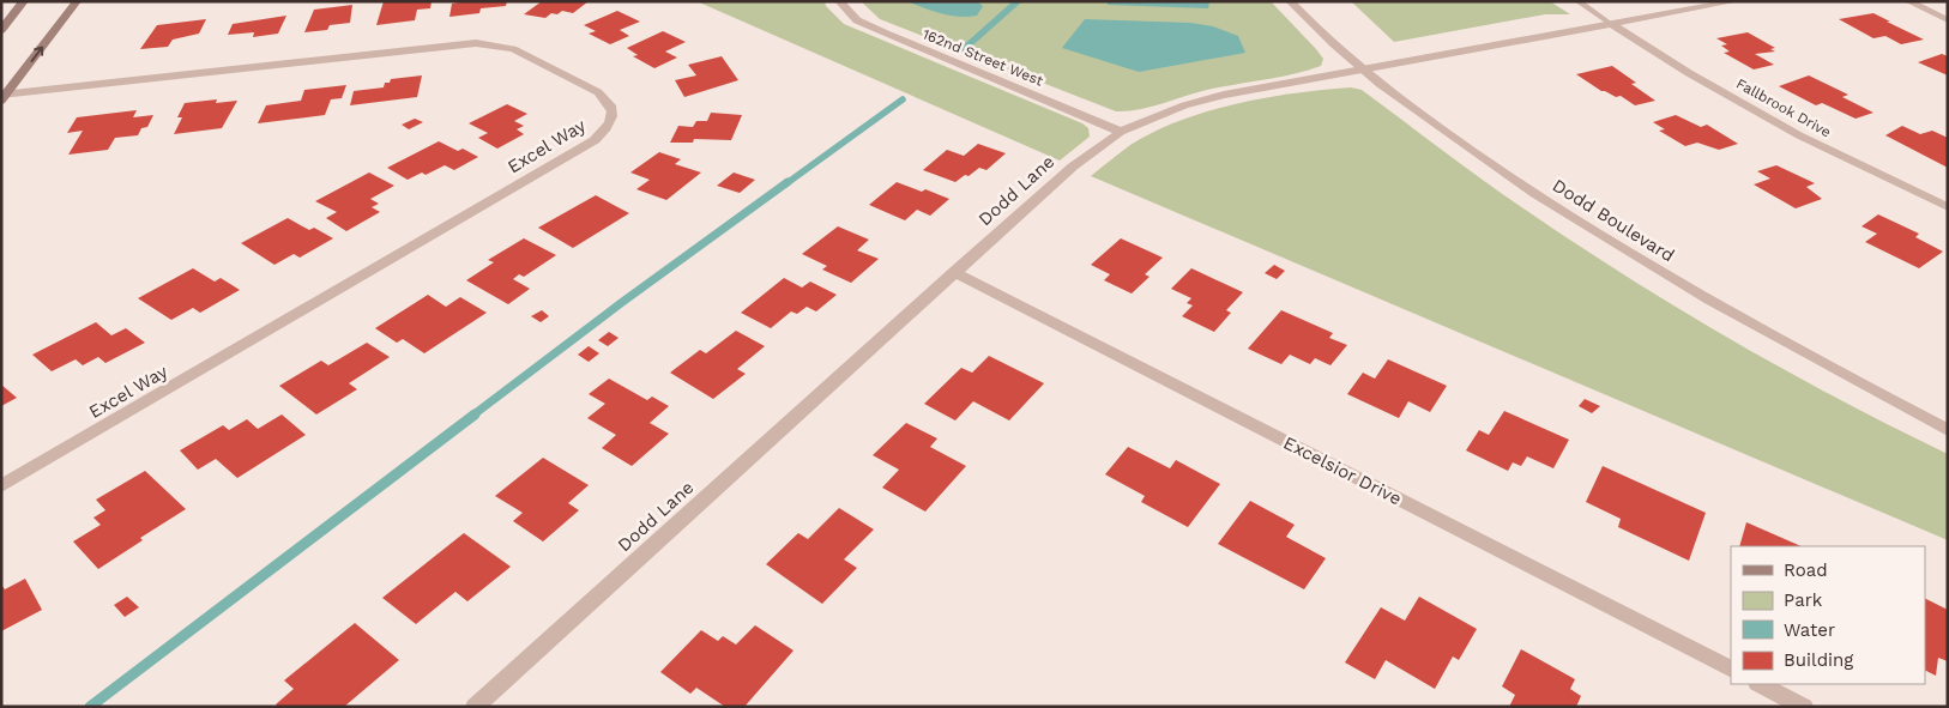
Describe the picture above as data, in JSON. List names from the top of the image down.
{
  "streets": {
    "street": [
      "162nd Street West",
      "Fallbrook Drive",
      "Excel Way",
      "Dodd Lane",
      "Dodd Boulevard",
      "Excelsior Drive"
    ]
  },
  "crossings": [
    ["162nd Street West", "Dodd Lane"],
    ["Fallbrook Drive", "Dodd Lane"],
    ["Dodd Lane", "Dodd Boulevard"],
    ["Dodd Lane", "Excelsior Drive"]
  ],
  "legend": [
    "Road",
    "Park",
    "Water",
    "Building"
  ]
}
